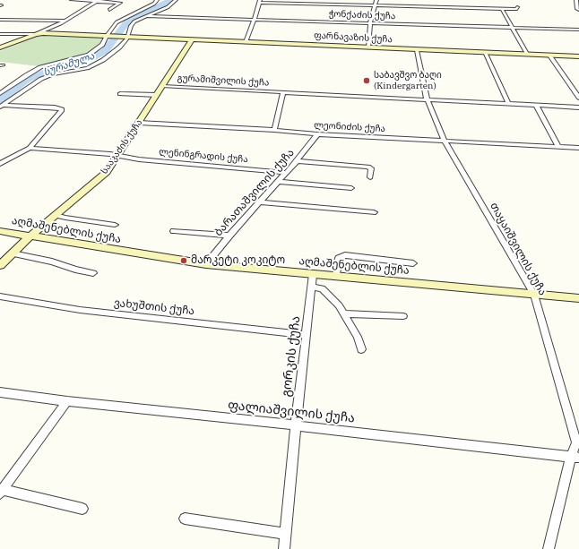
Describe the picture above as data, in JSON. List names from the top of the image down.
{
  "streets": {
    "street": [
      "ჭონქაძის ქუჩა",
      "ფარნავაზის ქუჩა",
      "გურამიშვილის ქუჩა",
      "ლეონიძის ქუჩა",
      "სააკაძის ქუჩა",
      "ლენინგრადის ქუჩა",
      "ბარათაშვილის ქუჩა",
      "აღმაშენებლის ქუჩა",
      "თაყაიშვილის ქუჩა",
      "ვახუშთის ქუჩა",
      "გორკის ქუჩა",
      "ფალიაშვილის ქუჩა"
    ]
  },
  "crossings": [
    ["ფარნავაზის ქუჩა", "სააკაძის ქუჩა"],
    ["ფარნავაზის ქუჩა", "თაყაიშვილის ქუჩა"],
    ["გურამიშვილის ქუჩა", "ლეონიძის ქუჩა"],
    ["გურამიშვილის ქუჩა", "სააკაძის ქუჩა"],
    ["გურამიშვილის ქუჩა", "თაყაიშვილის ქუჩა"],
    ["ლეონიძის ქუჩა", "სააკაძის ქუჩა"],
    ["ლეონიძის ქუჩა", "ბარათაშვილის ქუჩა"],
    ["ლეონიძის ქუჩა", "თაყაიშვილის ქუჩა"],
    ["სააკაძის ქუჩა", "ლენინგრადის ქუჩა"],
    ["სააკაძის ქუჩა", "აღმაშენებლის ქუჩა"],
    ["ლენინგრადის ქუჩა", "ბარათაშვილის ქუჩა"],
    ["ბარათაშვილის ქუჩა", "აღმაშენებლის ქუჩა"],
    ["აღმაშენებლის ქუჩა", "თაყაიშვილის ქუჩა"],
    ["აღმაშენებლის ქუჩა", "გორკის ქუჩა"],
    ["თაყაიშვილის ქუჩა", "ფალიაშვილის ქუჩა"],
    ["ვახუშთის ქუჩა", "გორკის ქუჩა"],
    ["გორკის ქუჩა", "ფალიაშვილის ქუჩა"]
  ],
  "water": ["სურამულა"],
  "places": ["საბავშვო ბაღი (Kindergarten)", "მარკეტი კოკიტო"]
}
